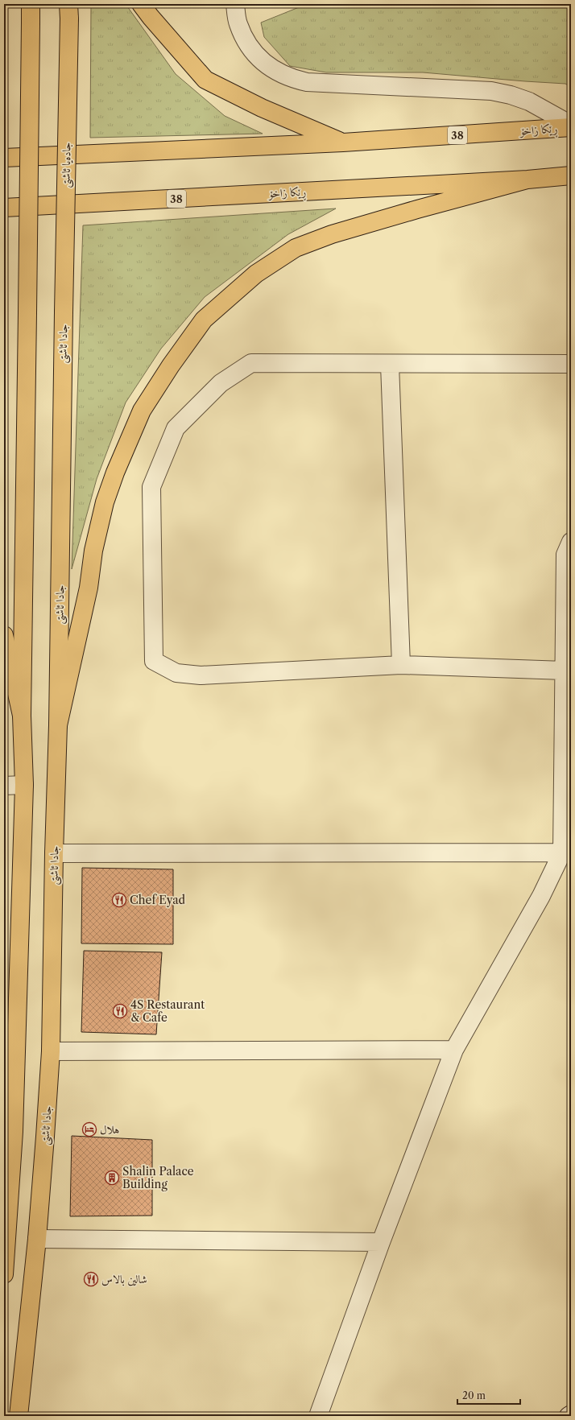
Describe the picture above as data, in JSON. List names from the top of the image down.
{
  "streets": {
    "main road": [
      "ڕێکا زاخۆ",
      "38",
      "جادەیا ئاشتی",
      "جادا ئاشتی"
    ]
  },
  "crossings": [
    ["جادەیا ئاشتی", "جادا ئاشتی"]
  ],
  "places": {
    "restaurant": ["Chef Eyad", "4S Restaurant & Cafe", "شالين بالاس"],
    "hotel": ["هلال"],
    "building": ["Shalin Palace Building"]
  },
  "scale_bar": "20 m"
}
